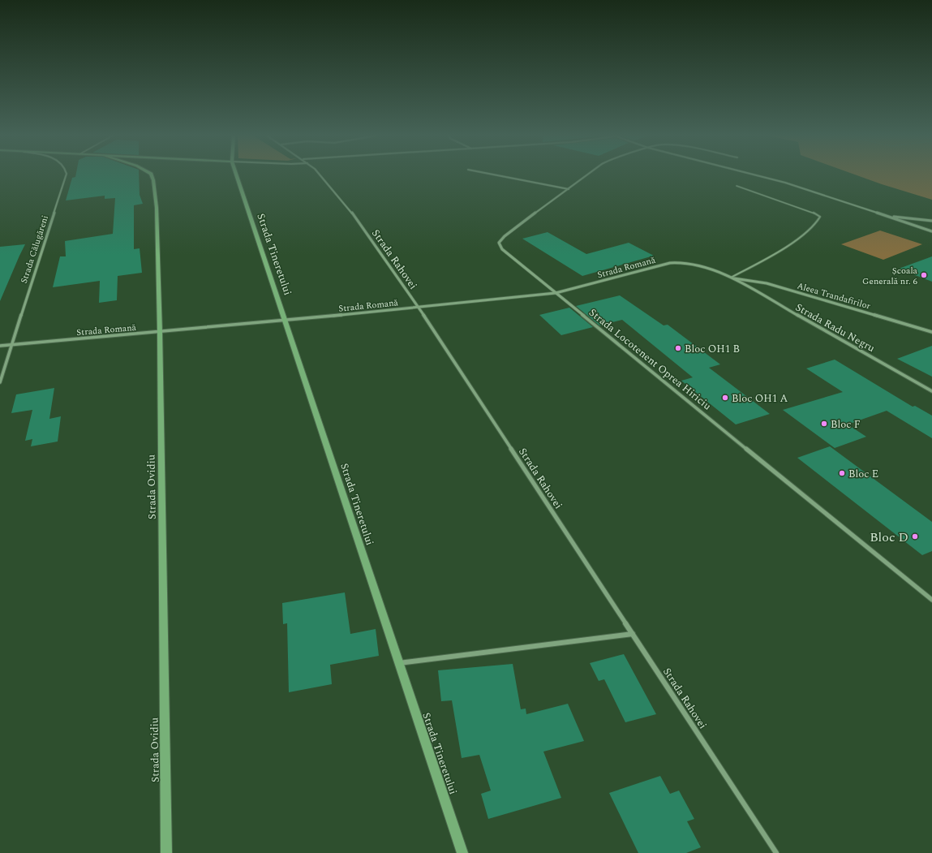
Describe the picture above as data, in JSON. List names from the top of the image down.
{
  "streets": {
    "main road": ["Strada Tineretului", "Strada Ovidiu"],
    "street": [
      "Strada Călugăreni",
      "Strada Rahovei",
      "Strada Romană",
      "Aleea Trandafirilor",
      "Strada Radu Negru",
      "Strada Locotenent Oprea Hiriciu"
    ]
  },
  "crossings": [
    ["Strada Călugăreni", "Strada Romană"],
    ["Strada Tineretului", "Strada Romană"],
    ["Strada Rahovei", "Strada Romană"],
    ["Strada Romană", "Aleea Trandafirilor"],
    ["Strada Romană", "Strada Radu Negru"],
    ["Strada Romană", "Strada Locotenent Oprea Hiriciu"],
    ["Strada Romană", "Strada Ovidiu"],
    ["Aleea Trandafirilor", "Strada Radu Negru"]
  ],
  "places": [
    "Școala Generală nr. 6",
    "Bloc OH1 B",
    "Bloc OH1 A",
    "Bloc F",
    "Bloc E",
    "Bloc D"
  ]
}
